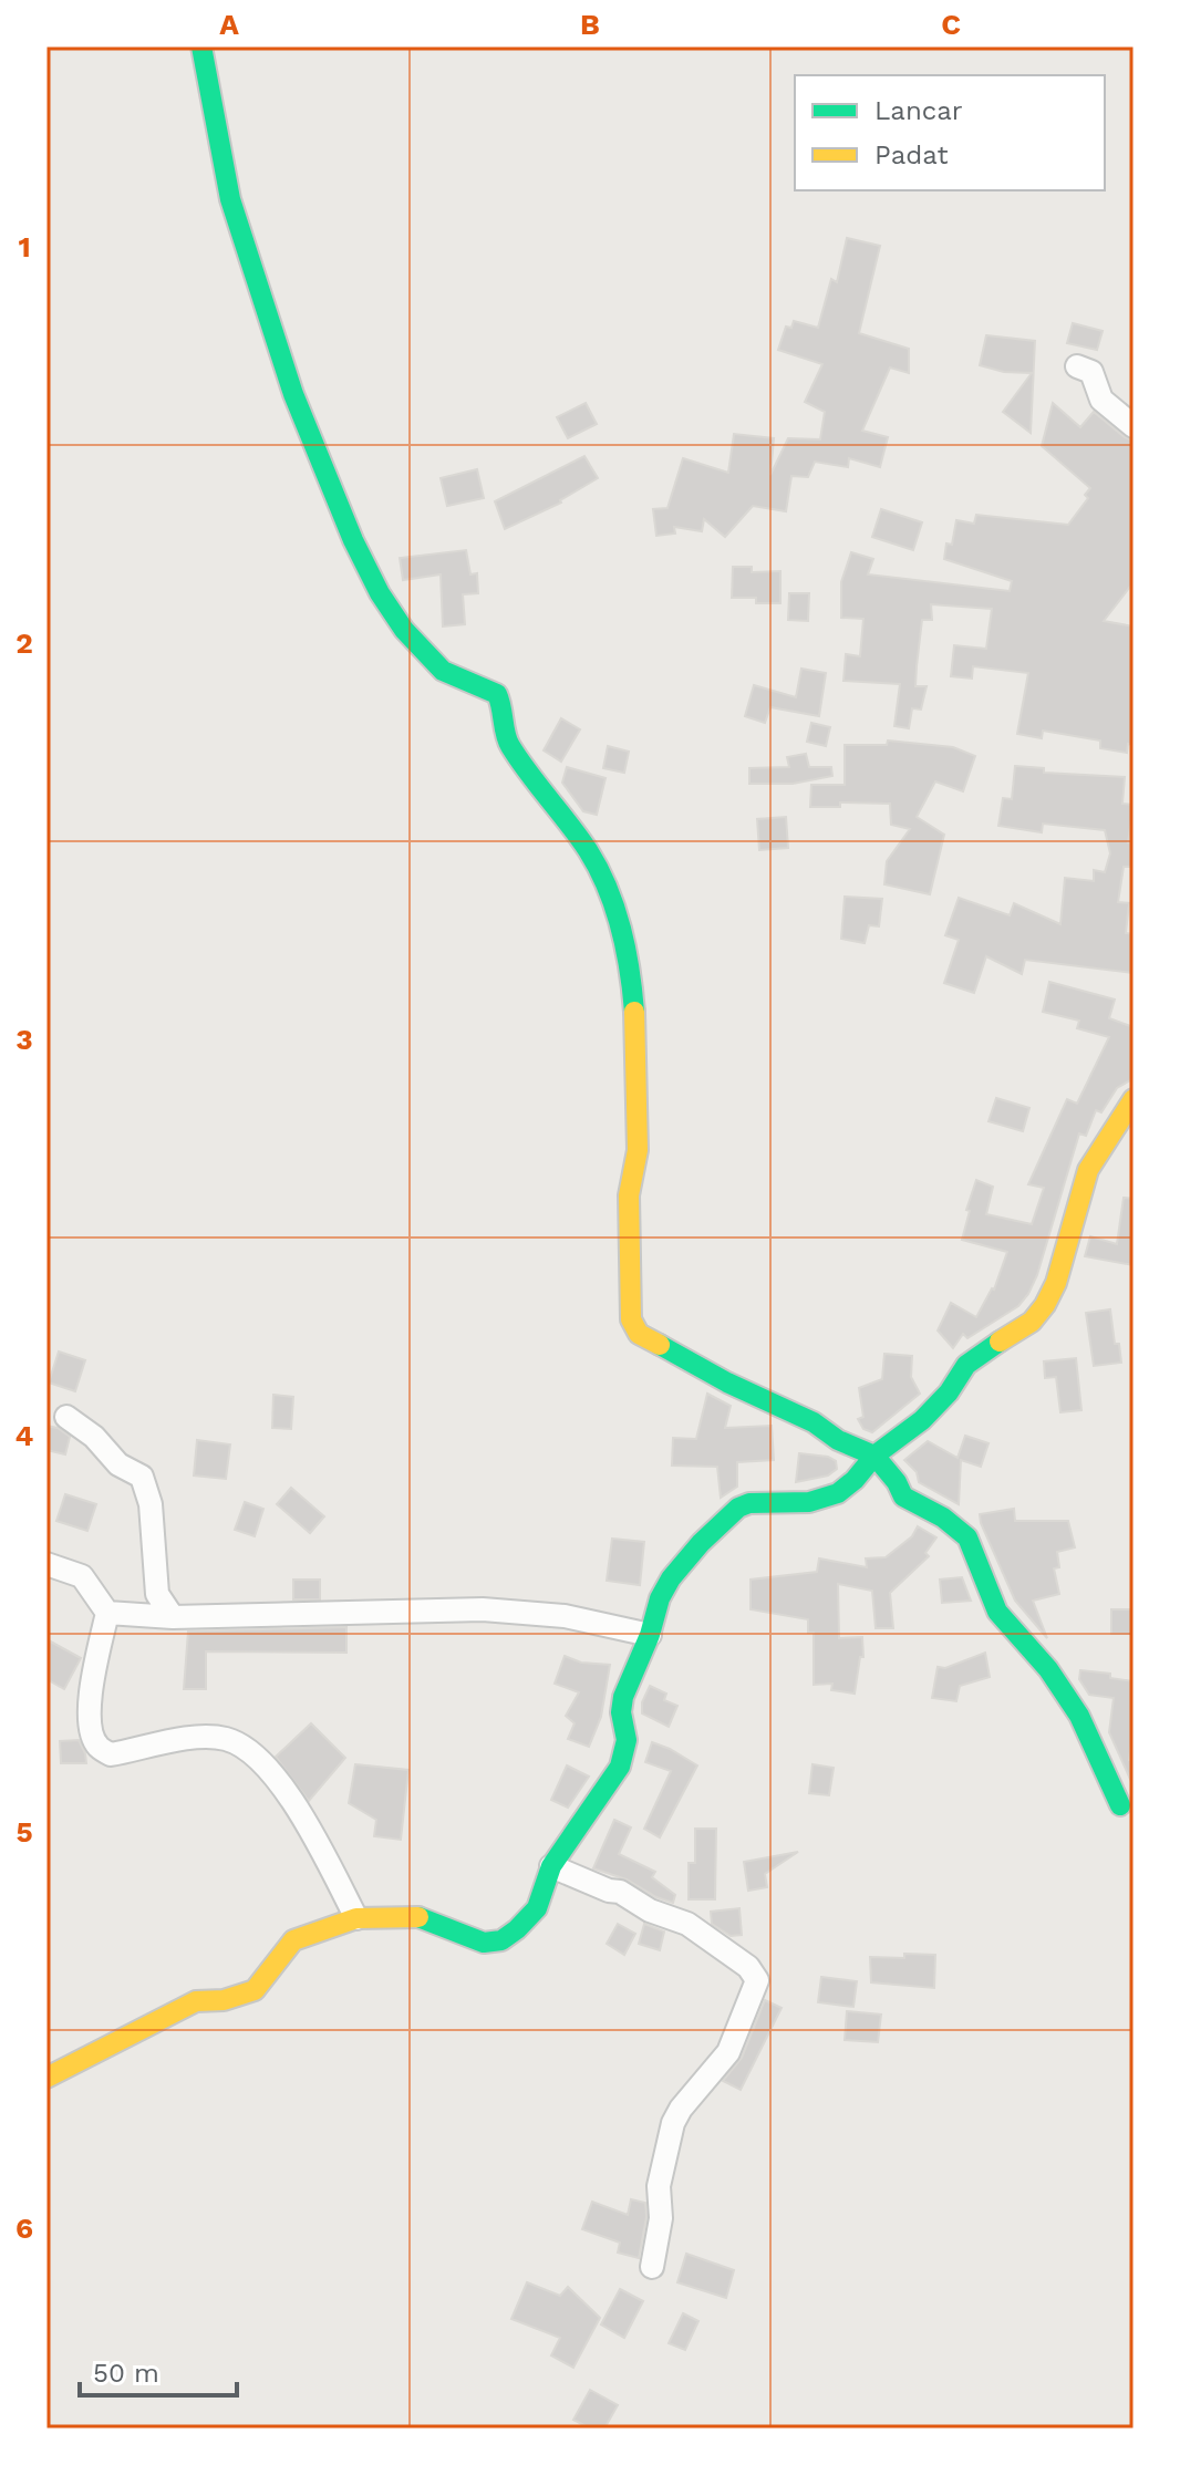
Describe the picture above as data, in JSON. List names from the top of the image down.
{
  "legend": ["Lancar", "Padat"],
  "scale_bar": "50 m",
  "grid": {
    "columns": ["A", "B", "C"],
    "rows": [
      "1",
      "2",
      "3",
      "4",
      "5",
      "6"
    ]
  }
}
